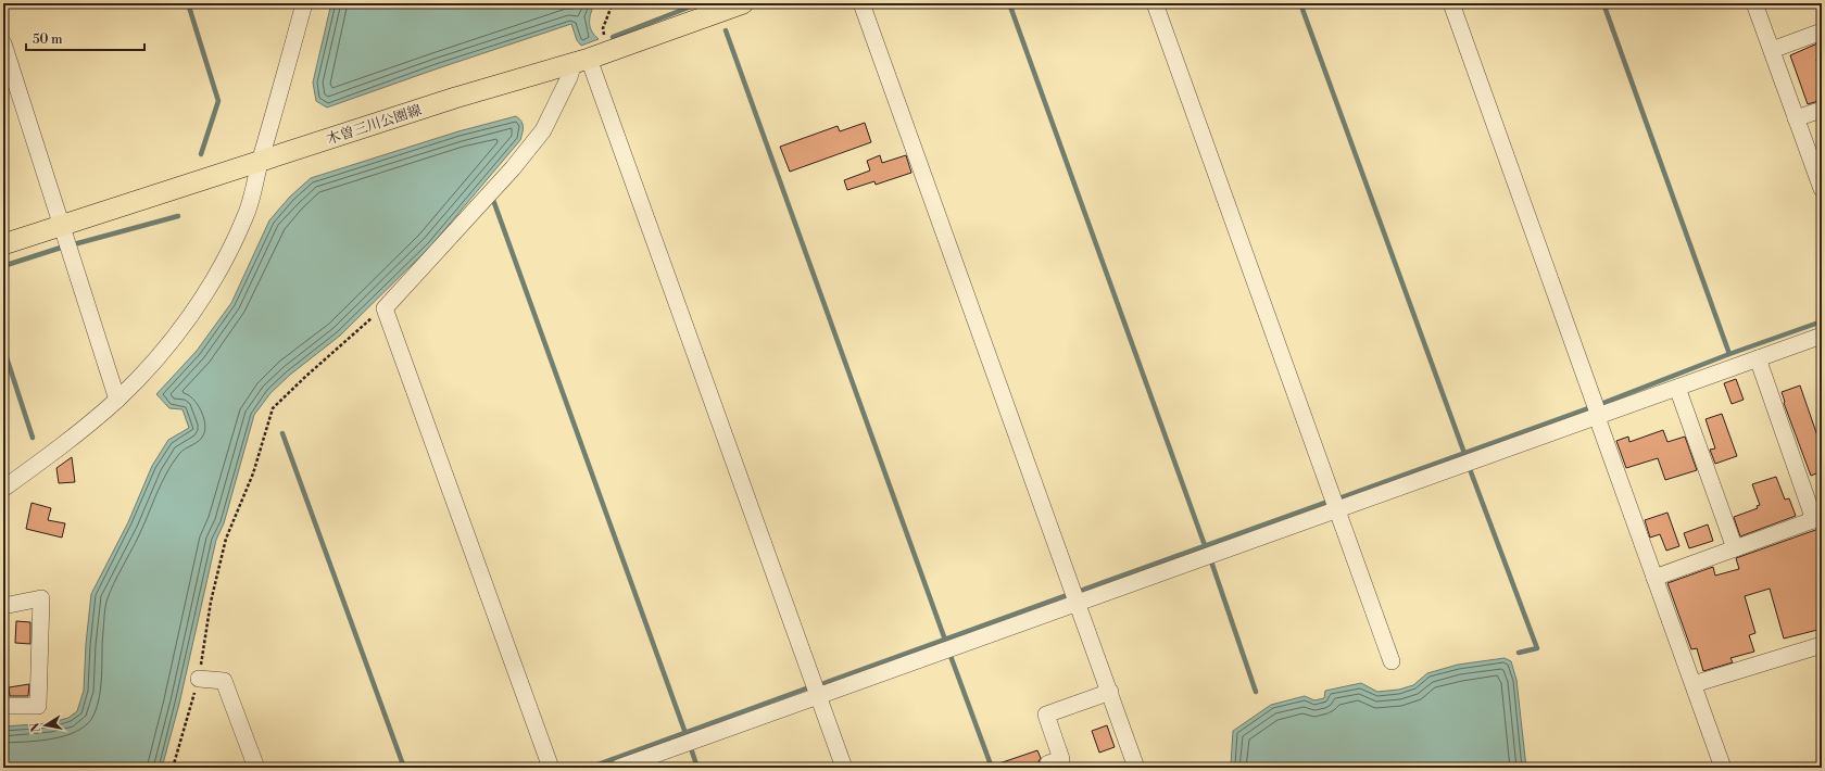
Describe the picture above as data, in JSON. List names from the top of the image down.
{
  "streets": {
    "main road": ["木曽三川公園線"]
  },
  "scale_bar": "50 m",
  "north": "left"
}
